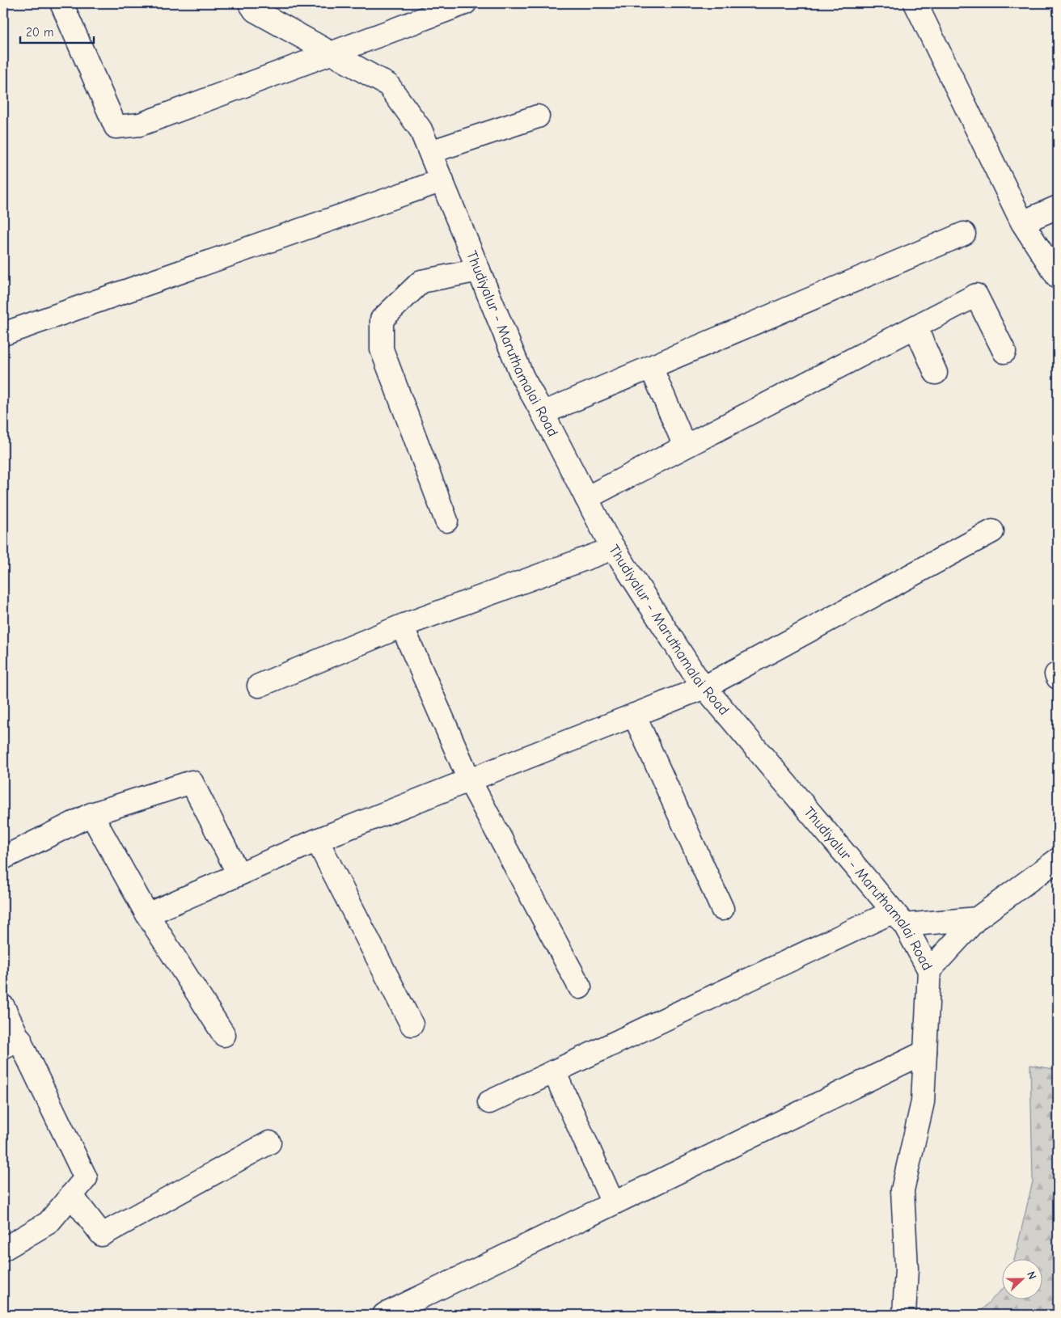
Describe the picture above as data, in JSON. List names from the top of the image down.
{
  "streets": {
    "street": ["Thudiyalur - Maruthamalai Road"]
  },
  "scale_bar": "20 m",
  "north": "right"
}
